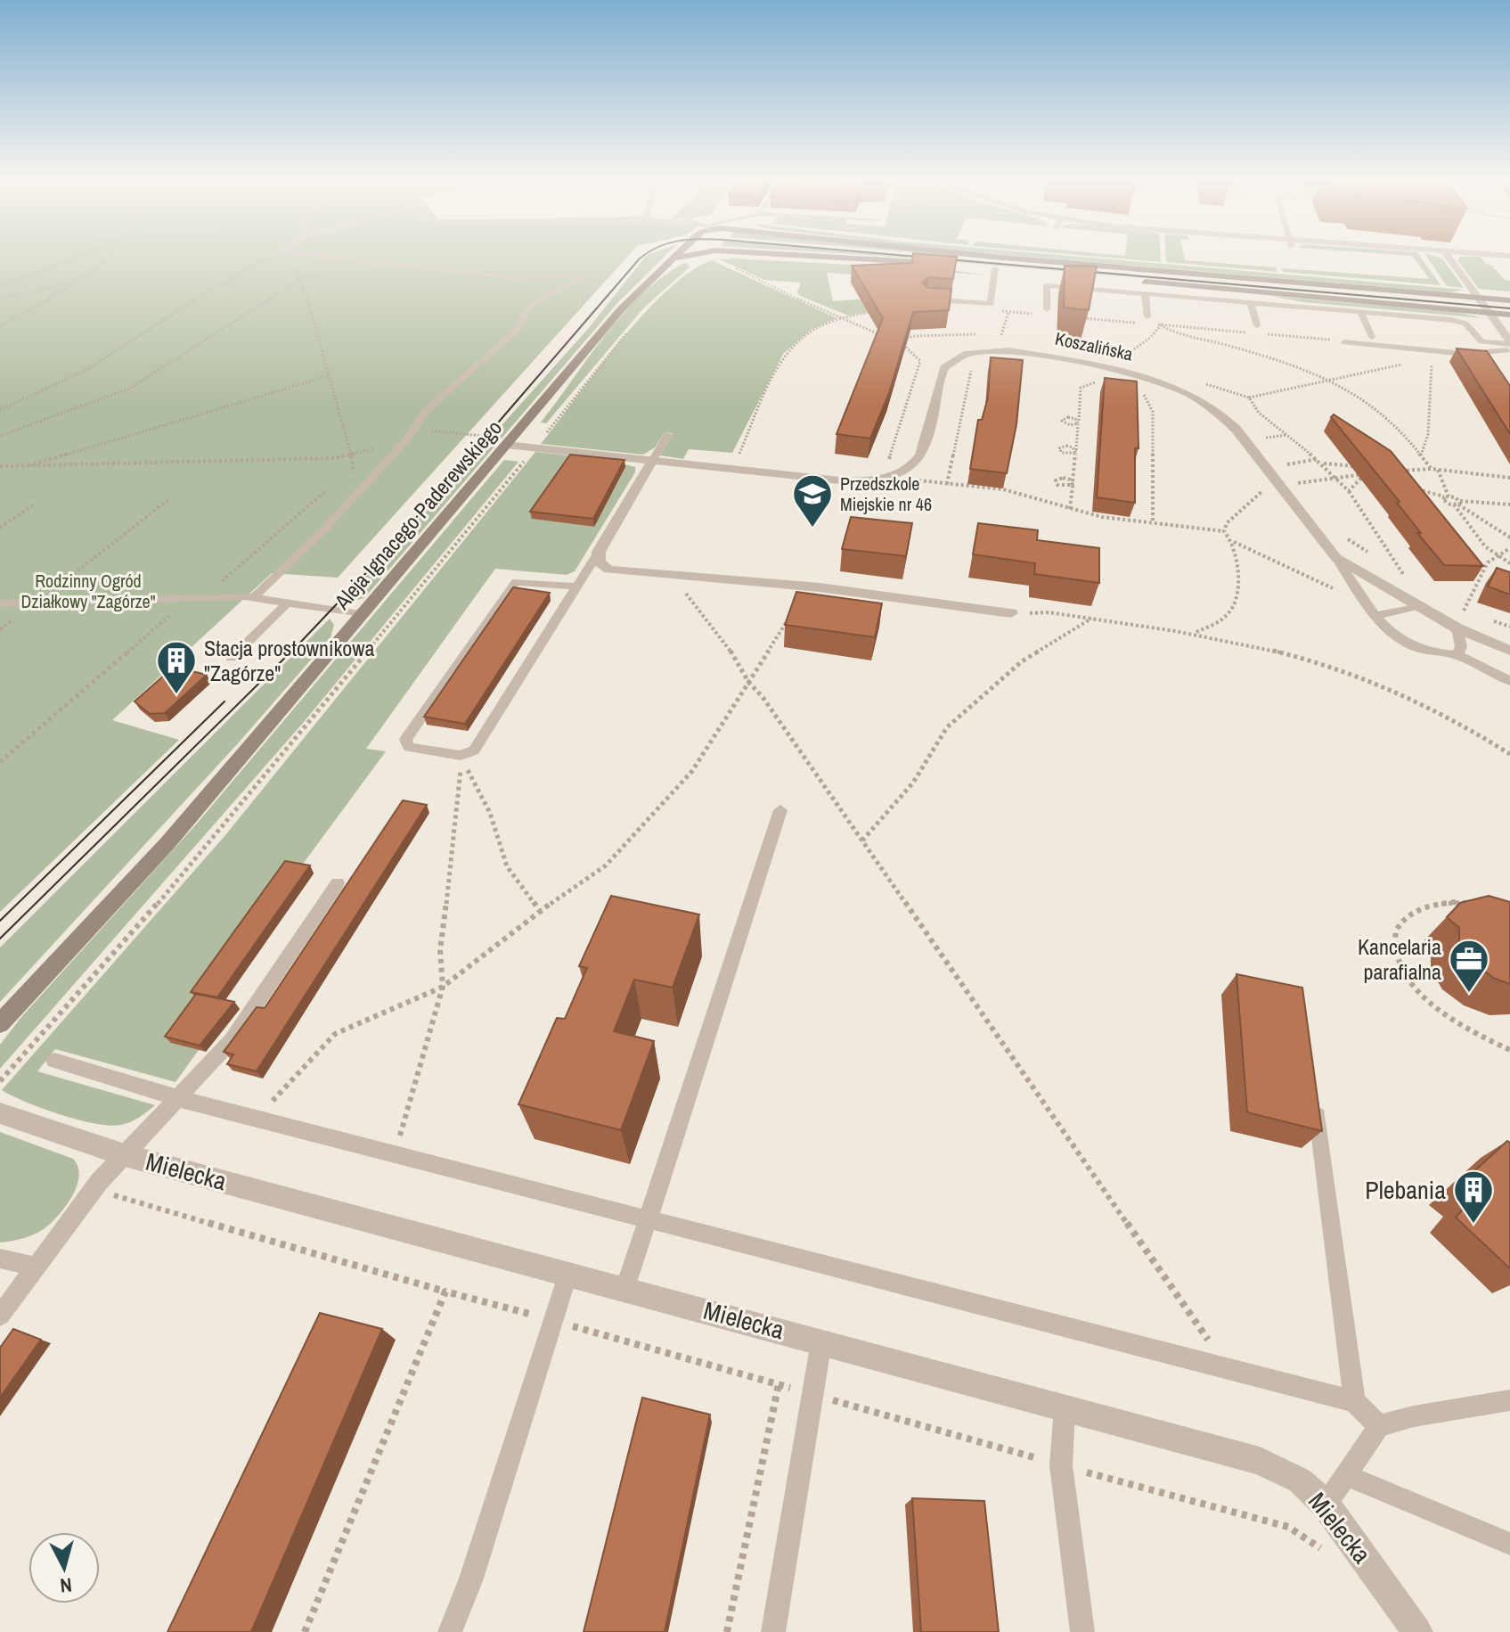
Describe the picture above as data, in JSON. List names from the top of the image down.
{
  "streets": {
    "street": ["Koszalińska", "Aleja Ignacego Paderewskiego", "Mielecka"]
  },
  "crossings": [
    ["Koszalińska", "Aleja Ignacego Paderewskiego"]
  ],
  "parks": ["Rodzinny Ogród Działkowy \"Zagórze\""],
  "places": {
    "school or university": ["Przedszkole Miejskie nr 46"],
    "building": ["Stacja prostownikowa \"Zagórze\"", "Plebania"],
    "office": ["Kancelaria parafialna"]
  },
  "north": "bottom"
}
